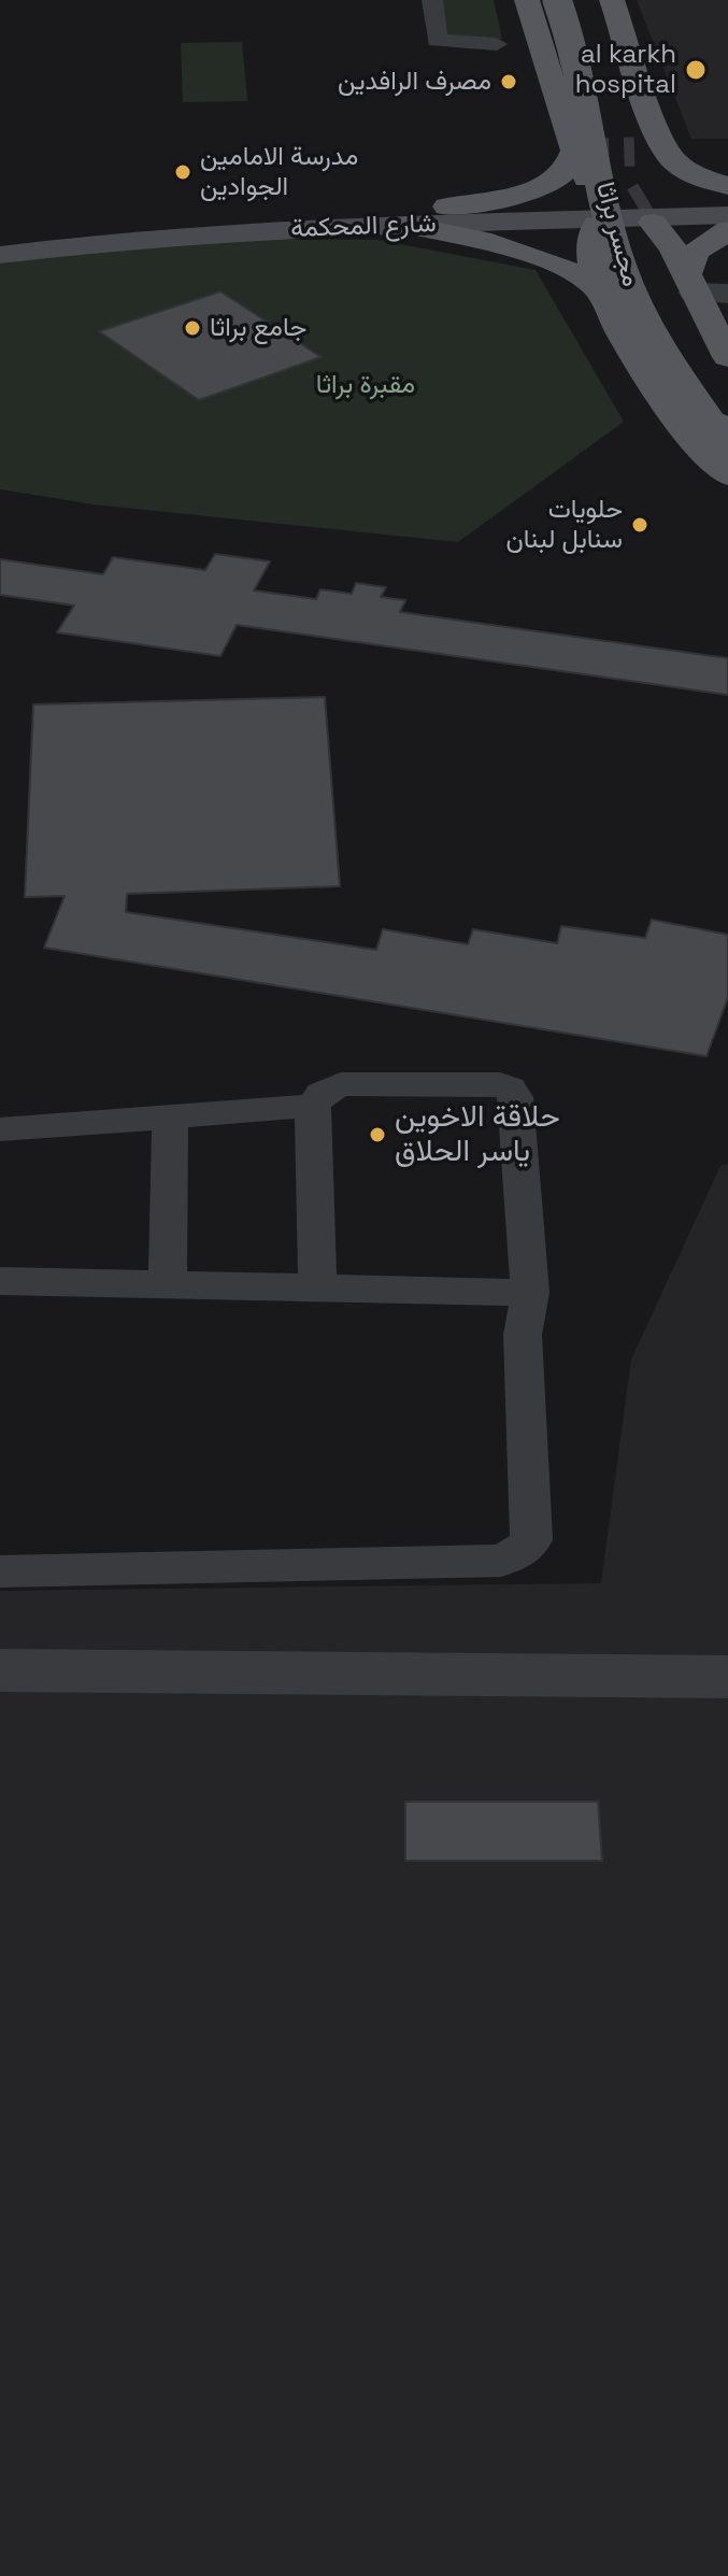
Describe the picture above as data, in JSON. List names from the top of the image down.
{
  "streets": {
    "main road": ["شارع المحكمة", "مجسر براثا"]
  },
  "crossings": [
    ["شارع المحكمة", "مجسر براثا"]
  ],
  "parks": ["مقبرة براثا"],
  "places": [
    "al karkh hospital",
    "مصرف الرافدين",
    "مدرسة الامامين الجوادين",
    "جامع براثا",
    "حلويات سنابل لبنان",
    "حلاقة الاخوين ياسر الحلاق"
  ]
}
